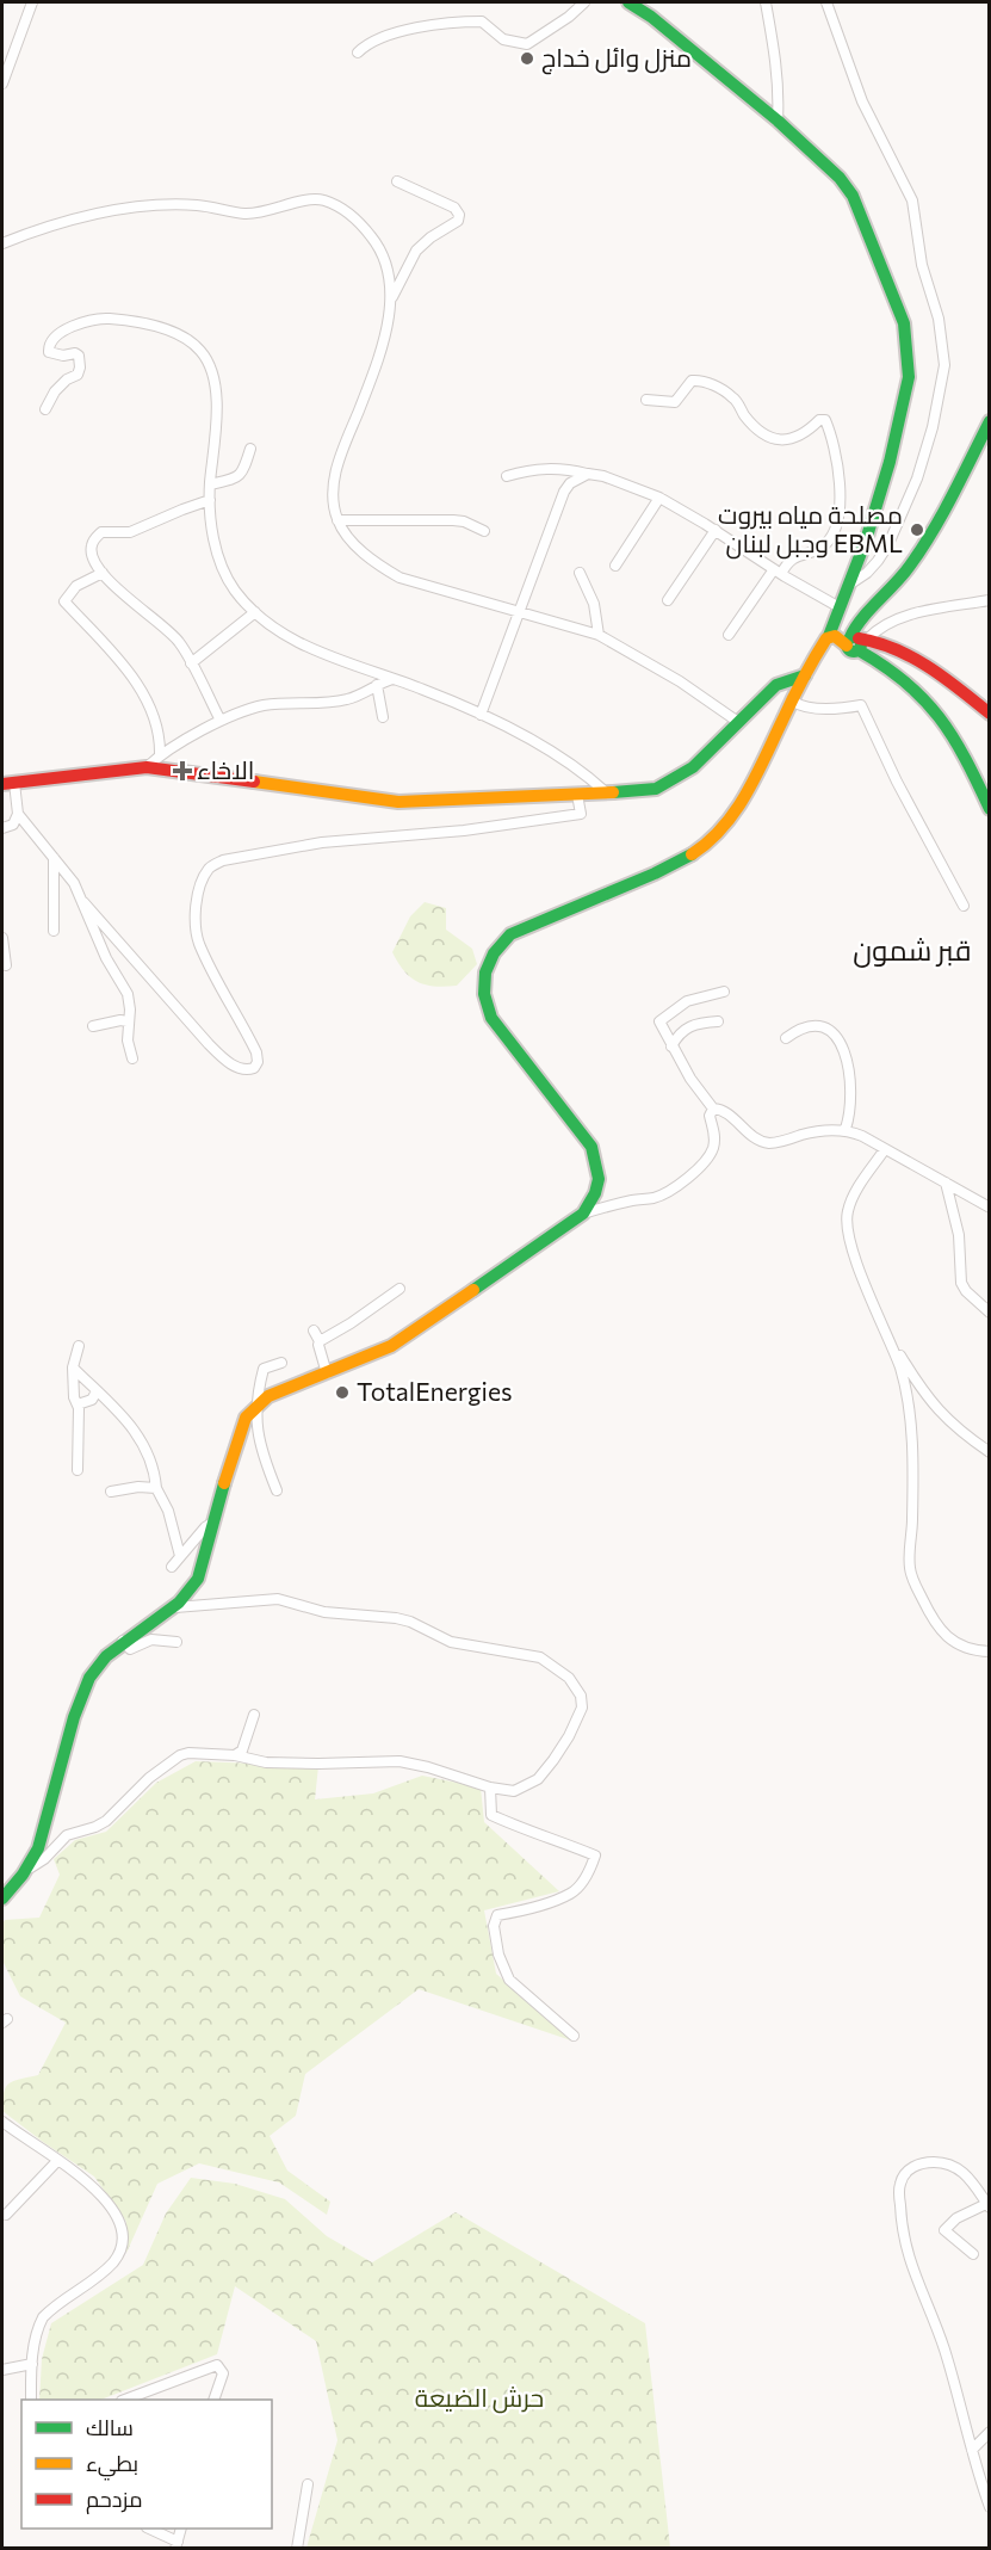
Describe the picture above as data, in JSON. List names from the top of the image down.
{
  "districts": ["قبر شمون"],
  "parks": ["حرش الضيعة"],
  "places": {
    "other": ["منزل وائل خداج", "مصلحة مياه بيروت وجبل لبنان EBML", "TotalEnergies"],
    "health": ["الاخاء"]
  },
  "legend": ["سالك", "بطيء", "مزدحم"]
}
